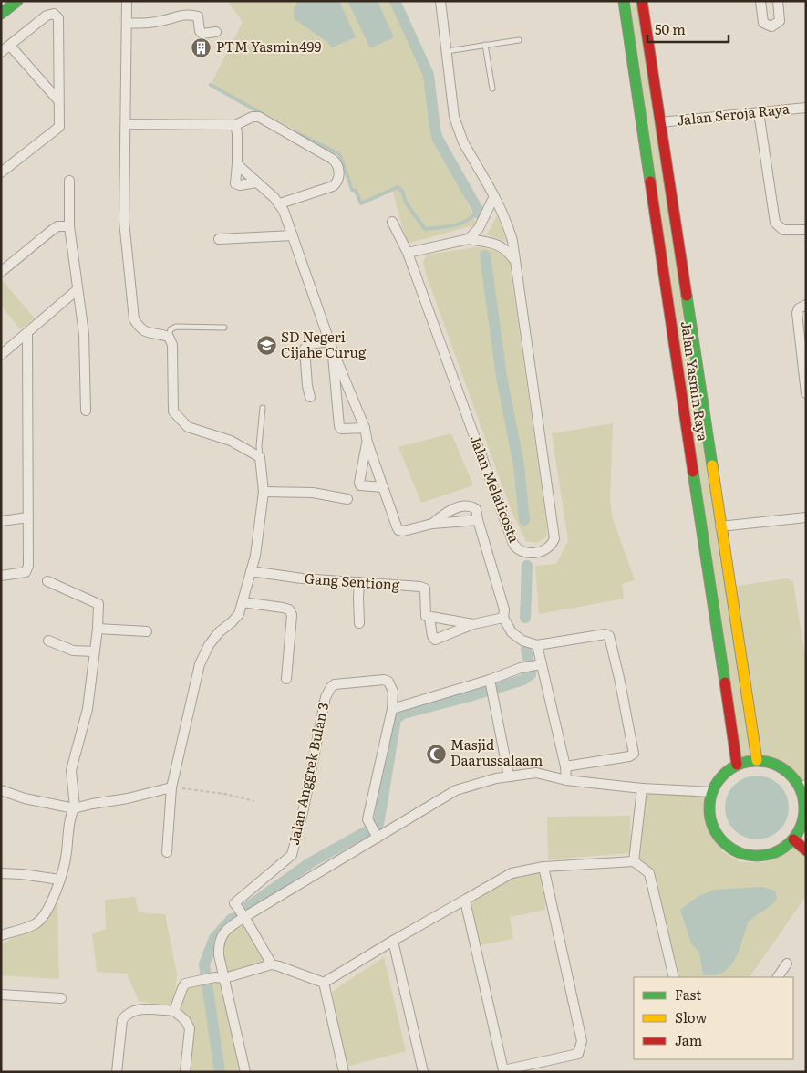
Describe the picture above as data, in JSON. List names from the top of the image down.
{
  "streets": {
    "main road": ["Jalan Yasmin Raya"],
    "street": [
      "Jalan Seroja Raya",
      "Jalan Melaticosta",
      "Gang Sentiong",
      "Jalan Anggrek Bulan 3"
    ]
  },
  "crossings": [
    ["Jalan Seroja Raya", "Jalan Yasmin Raya"]
  ],
  "places": {
    "building": ["PTM Yasmin499"],
    "school or university": ["SD Negeri Cijahe Curug"],
    "mosque": ["Masjid Daarussalaam"]
  },
  "legend": ["Fast", "Slow", "Jam"],
  "scale_bar": "50 m"
}
